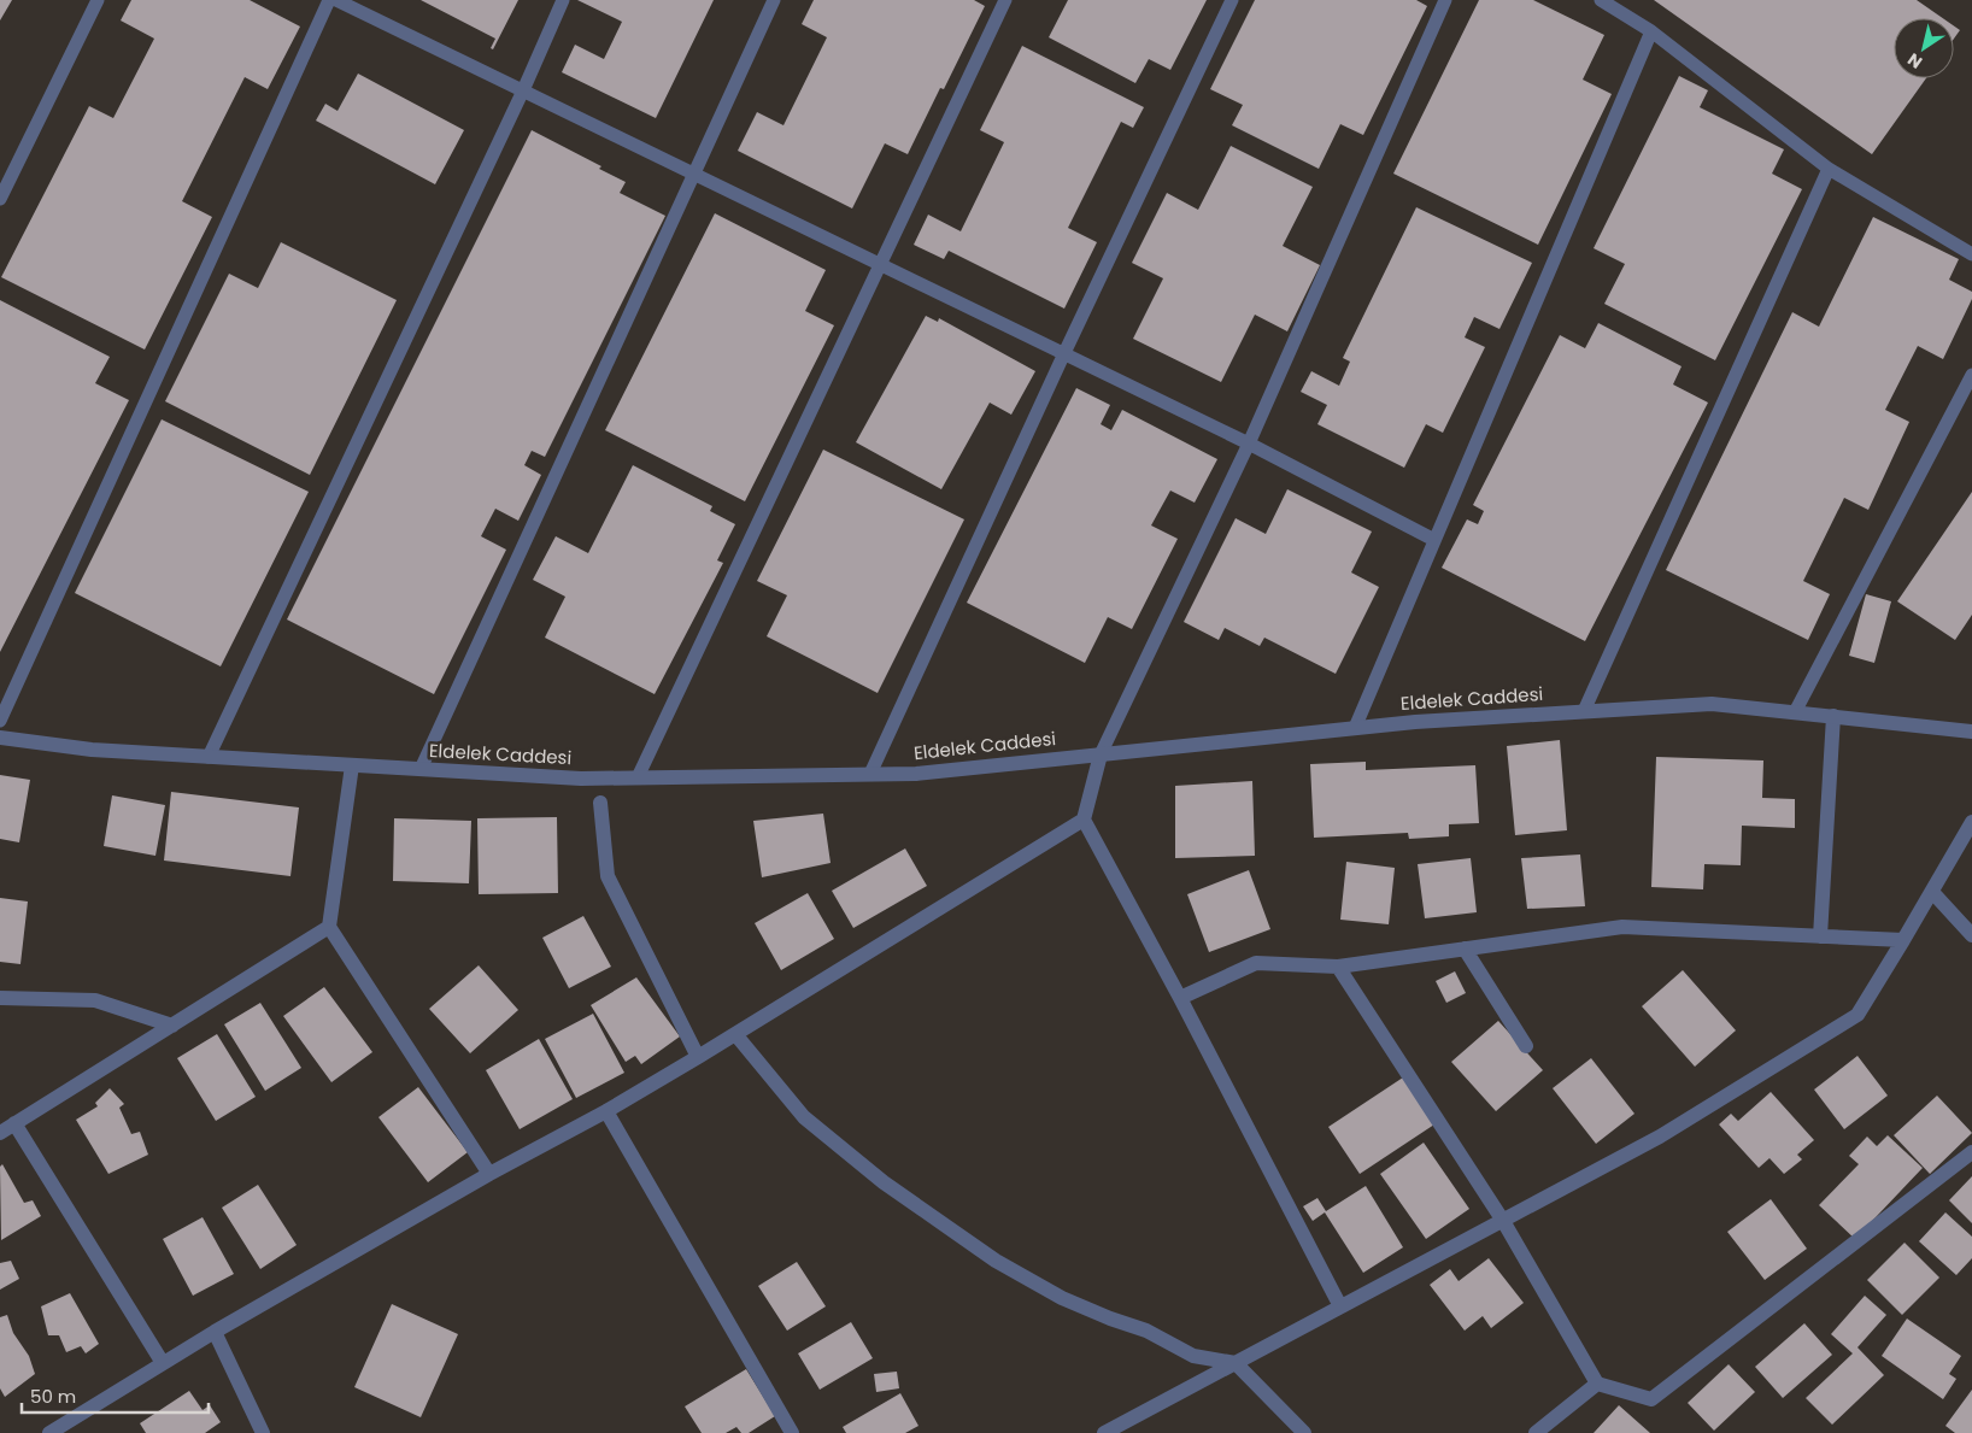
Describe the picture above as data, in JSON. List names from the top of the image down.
{
  "streets": {
    "street": ["Eldelek Caddesi"]
  },
  "scale_bar": "50 m",
  "north": "bottom left"
}
